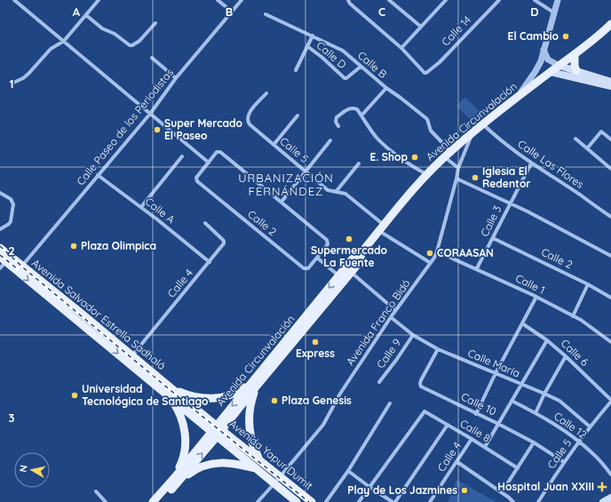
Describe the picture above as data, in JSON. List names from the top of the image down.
{
  "streets": {
    "main road": ["Avenida Circunvalación", "Avenida Salvador Estrella Sadhalá", "Avenida Yapur Dumit"],
    "street": [
      "Calle 14",
      "Calle D",
      "Calle B",
      "Calle Paseo de los Periodistas",
      "Calle 5",
      "Calle Las Flores",
      "Calle A",
      "Calle 3",
      "Calle 2",
      "Calle 4",
      "Calle 1",
      "Avenida Franco Bidó",
      "Calle 6",
      "Calle 9",
      "Calle María",
      "Calle 10",
      "Calle 12",
      "Calle 8"
    ]
  },
  "crossings": [
    ["Calle D", "Calle B"],
    ["Calle B", "Avenida Circunvalación"],
    ["Calle B", "Avenida Franco Bidó"],
    ["Avenida Circunvalación", "Calle 5"],
    ["Avenida Circunvalación", "Calle Las Flores"],
    ["Avenida Circunvalación", "Avenida Salvador Estrella Sadhalá"],
    ["Avenida Circunvalación", "Avenida Franco Bidó"],
    ["Avenida Circunvalación", "Avenida Yapur Dumit"],
    ["Calle Paseo de los Periodistas", "Calle A"],
    ["Calle Paseo de los Periodistas", "Avenida Salvador Estrella Sadhalá"],
    ["Calle 5", "Avenida Franco Bidó"],
    ["Calle 5", "Calle 6"],
    ["Calle 5", "Calle María"],
    ["Calle 5", "Calle 10"],
    ["Calle 5", "Calle 12"],
    ["Calle Las Flores", "Calle 3"],
    ["Calle A", "Calle 4"],
    ["Calle 3", "Calle 2"],
    ["Calle 3", "Calle 1"],
    ["Calle 4", "Avenida Salvador Estrella Sadhalá"],
    ["Calle 4", "Calle 8"],
    ["Calle 1", "Avenida Franco Bidó"],
    ["Avenida Salvador Estrella Sadhalá", "Avenida Yapur Dumit"],
    ["Avenida Franco Bidó", "Calle María"],
    ["Avenida Franco Bidó", "Avenida Yapur Dumit"],
    ["Calle 9", "Calle María"],
    ["Calle María", "Calle 10"]
  ],
  "districts": ["URBANIZACIÓN FERNÁNDEZ"],
  "places": {
    "other": [
      "El Cambio",
      "Super Mercado El Paseo",
      "E. Shop",
      "Iglesia El Redentor",
      "Supermercado La Fuente",
      "Plaza Olimpica",
      "CORAASAN",
      "Express",
      "Universidad Tecnológica de Santiago",
      "Plaza Genesis",
      "Play de Los Jazmines"
    ],
    "health": ["Hospital Juan XXIII"]
  },
  "north": "left",
  "grid": {
    "columns": [
      "A",
      "B",
      "C",
      "D"
    ],
    "rows": ["1", "2", "3"]
  }
}
